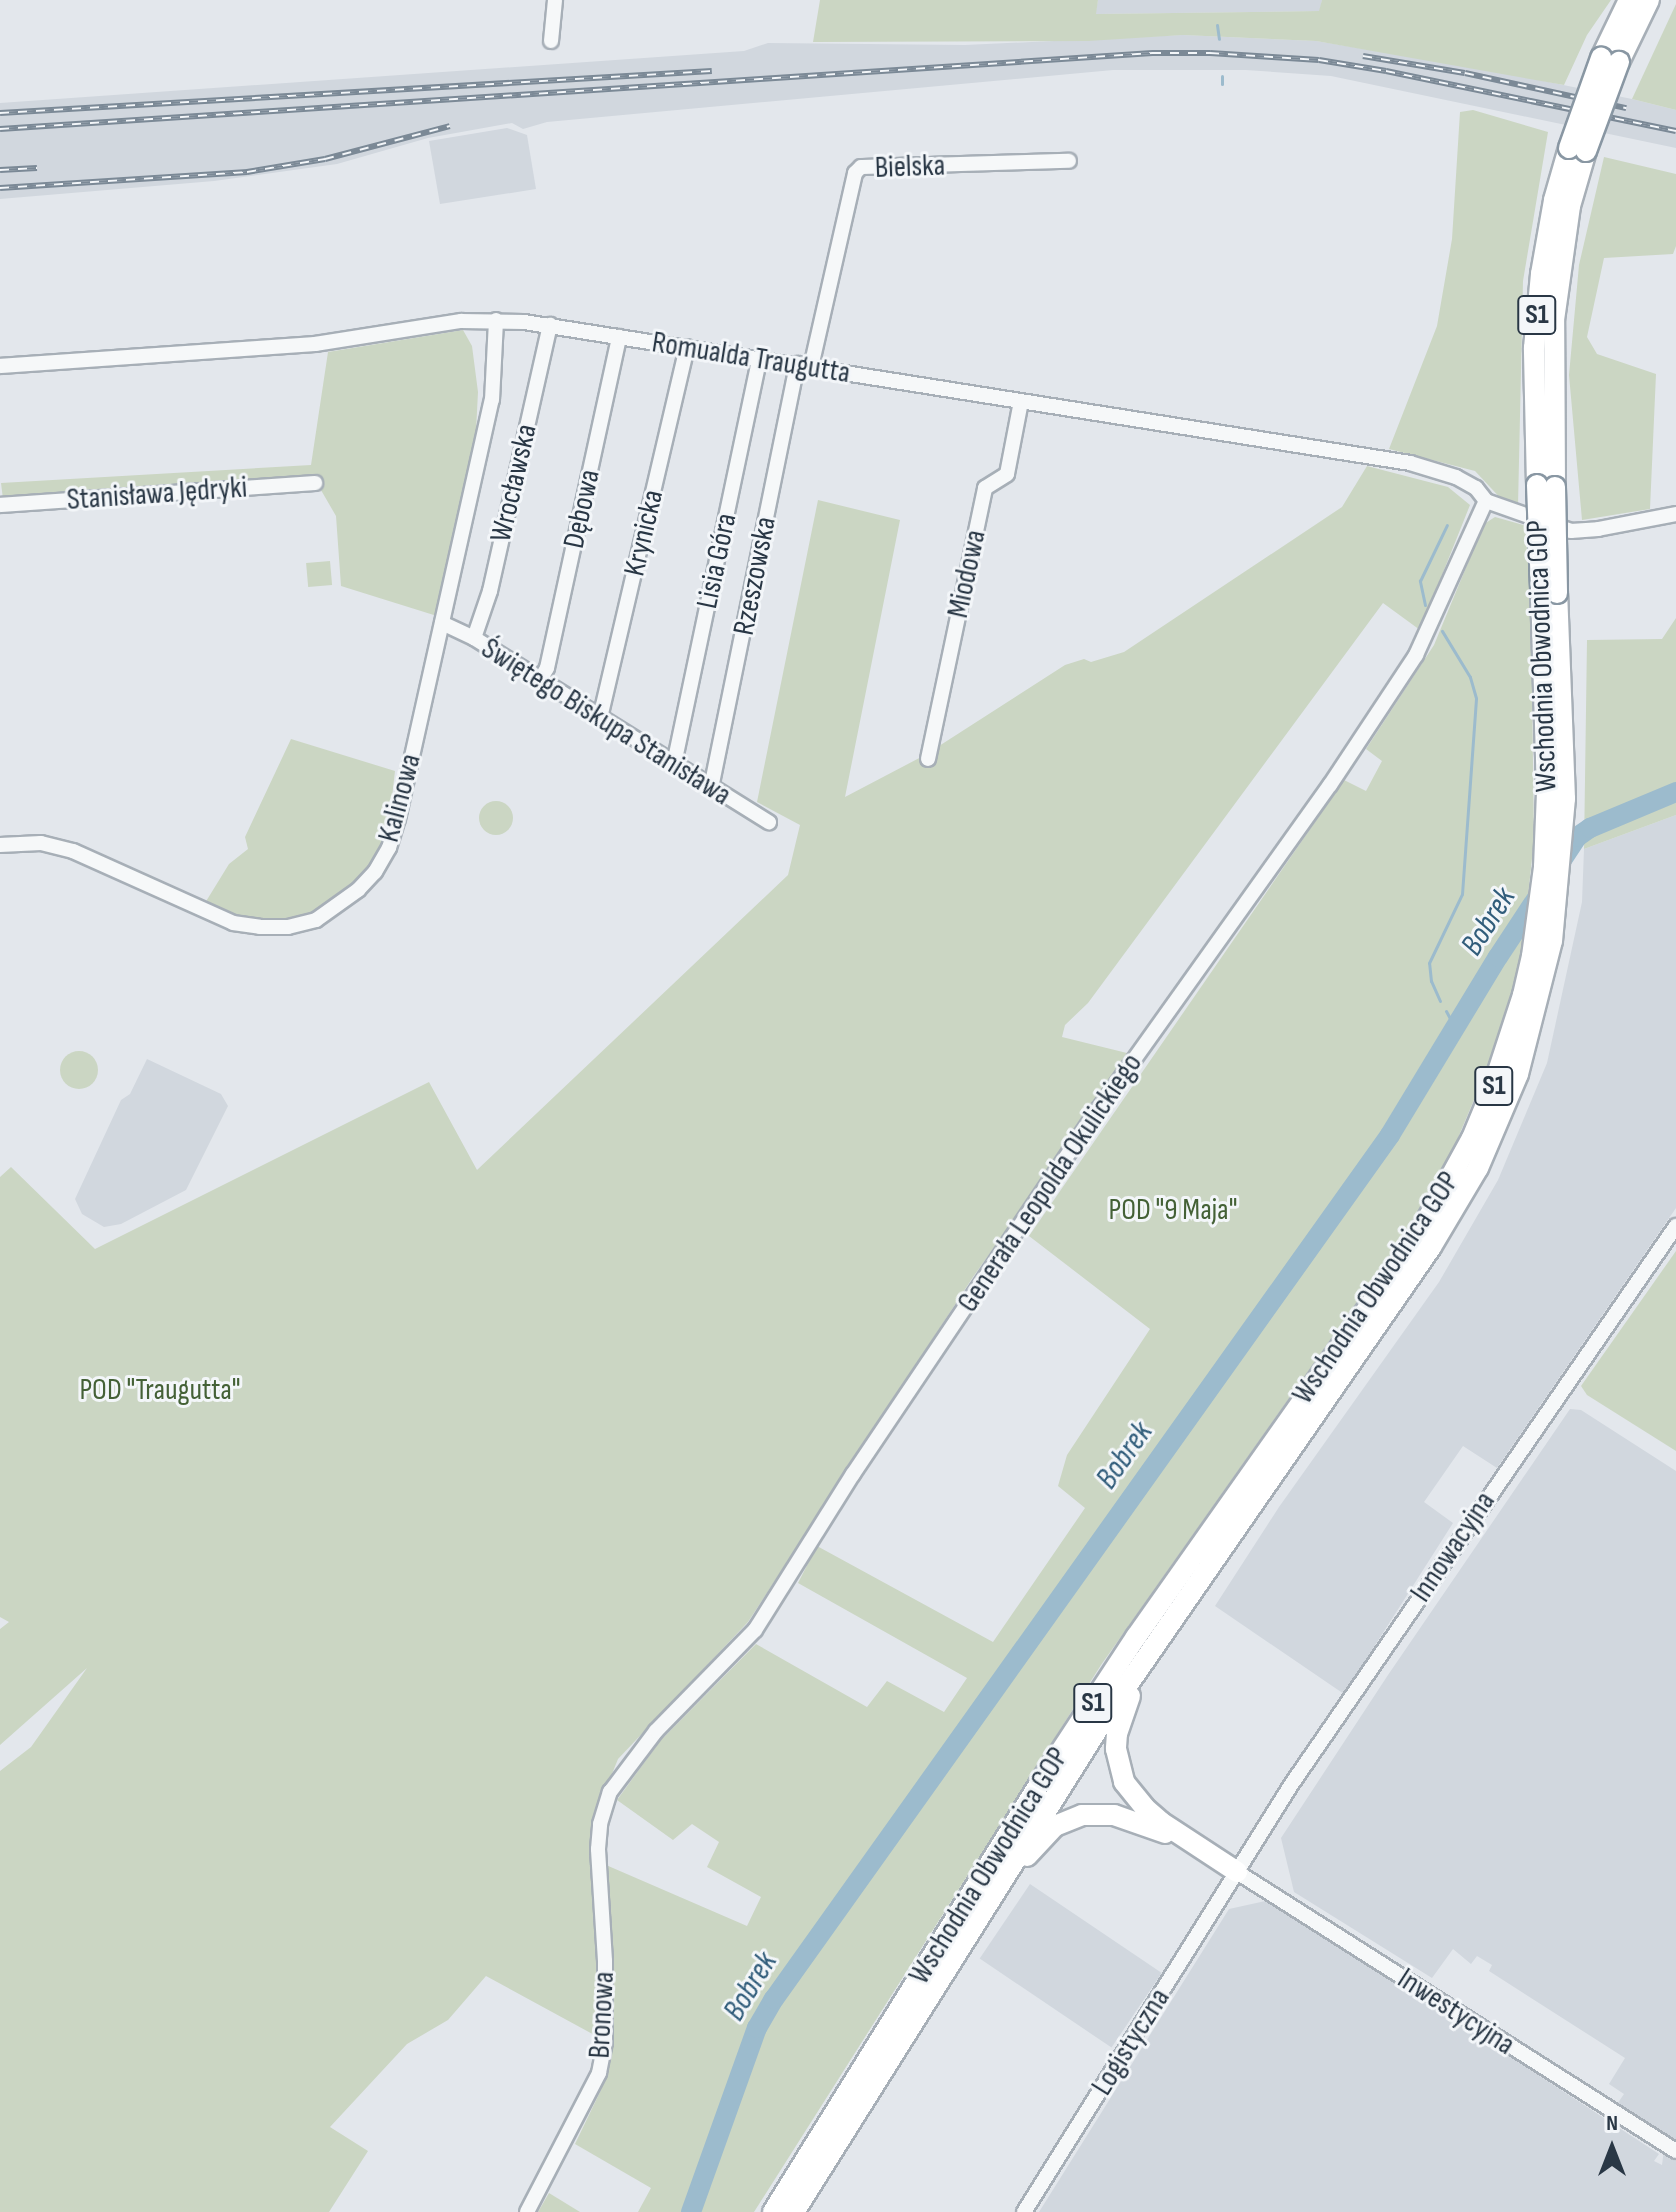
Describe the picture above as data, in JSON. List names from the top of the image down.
{
  "streets": {
    "highway": ["S1", "Wschodnia Obwodnica GOP"],
    "street": [
      "Bielska",
      "Romualda Traugutta",
      "Wrocławska",
      "Stanisława Jędryki",
      "Dębowa",
      "Krynicka",
      "Lisia Góra",
      "Miodowa",
      "Rzeszowska",
      "Świętego Biskupa Stanisława",
      "Kalinowa",
      "Generała Leopolda Okulickiego",
      "Innowacyjna",
      "Inwestycyjna",
      "Bronowa",
      "Logistyczna"
    ]
  },
  "crossings": [
    ["Bielska", "Romualda Traugutta"],
    ["Bielska", "Rzeszowska"],
    ["Romualda Traugutta", "Wrocławska"],
    ["Romualda Traugutta", "Dębowa"],
    ["Romualda Traugutta", "Krynicka"],
    ["Romualda Traugutta", "Lisia Góra"],
    ["Romualda Traugutta", "Miodowa"],
    ["Romualda Traugutta", "Rzeszowska"],
    ["Romualda Traugutta", "Kalinowa"],
    ["Romualda Traugutta", "Generała Leopolda Okulickiego"],
    ["Wrocławska", "Świętego Biskupa Stanisława"],
    ["Dębowa", "Świętego Biskupa Stanisława"],
    ["Krynicka", "Świętego Biskupa Stanisława"],
    ["Lisia Góra", "Świętego Biskupa Stanisława"],
    ["Rzeszowska", "Świętego Biskupa Stanisława"],
    ["Świętego Biskupa Stanisława", "Kalinowa"],
    ["Generała Leopolda Okulickiego", "Bronowa"],
    ["Innowacyjna", "Inwestycyjna"],
    ["Innowacyjna", "Logistyczna"],
    ["Inwestycyjna", "Logistyczna"]
  ],
  "water": ["Bobrek"],
  "parks": ["POD \"9 Maja\"", "POD \"Traugutta\""],
  "north": "top"
}
